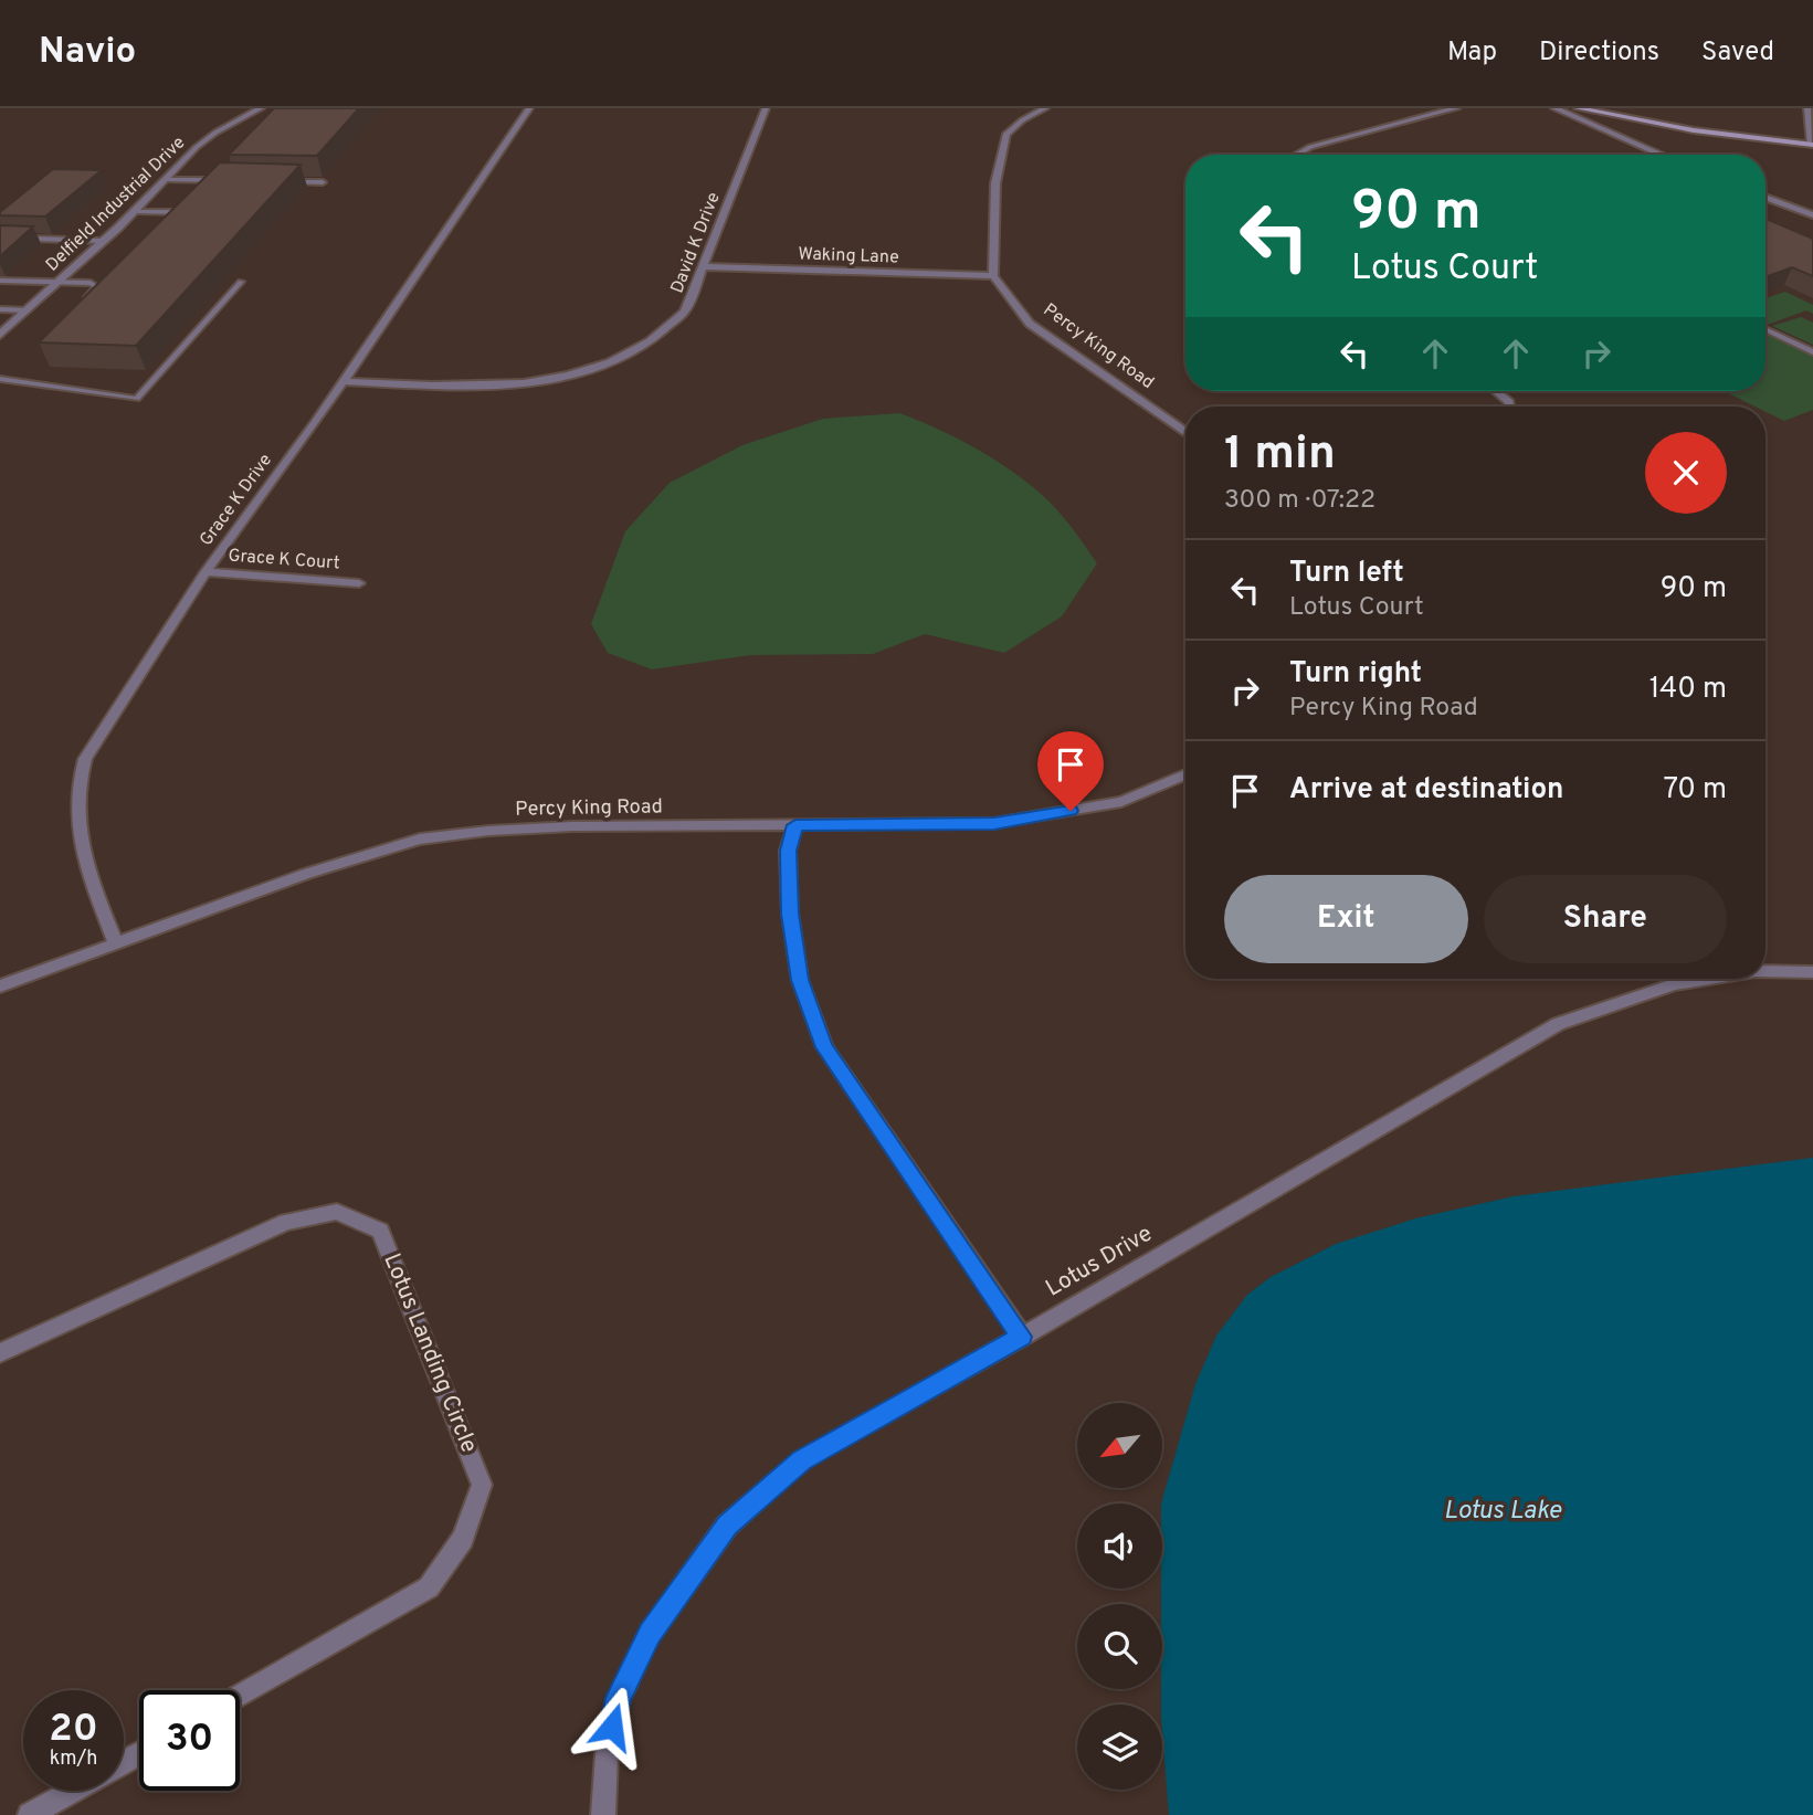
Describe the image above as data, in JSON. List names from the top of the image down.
{
  "streets": {
    "street": [
      "Delfield Industrial Drive",
      "David K Drive",
      "Waking Lane",
      "Percy King Road",
      "Grace K Drive",
      "Grace K Court",
      "Lotus Drive",
      "Lotus Landing Circle"
    ]
  },
  "crossings": [
    ["David K Drive", "Waking Lane"],
    ["David K Drive", "Grace K Drive"],
    ["Waking Lane", "Percy King Road"],
    ["Percy King Road", "Grace K Drive"],
    ["Grace K Drive", "Grace K Court"]
  ],
  "water": ["Lotus Lake"],
  "north": "bottom left",
  "page": {
    "header": "Navio",
    "nav": ["Map", "Directions", "Saved"],
    "turn": ["90 m", "Lotus Court"],
    "heading": ["1 min", "300 m · 07:22"],
    "list": [
      {
        "name": "Turn left",
        "note": "Lotus Court",
        "value": "90 m"
      },
      {
        "name": "Turn right",
        "note": "Percy King Road",
        "value": "140 m"
      },
      {
        "name": "Arrive at destination",
        "value": "70 m"
      }
    ],
    "buttons": ["Exit", "Share"],
    "speed": "20 km/h",
    "limit": "30"
  }
}
